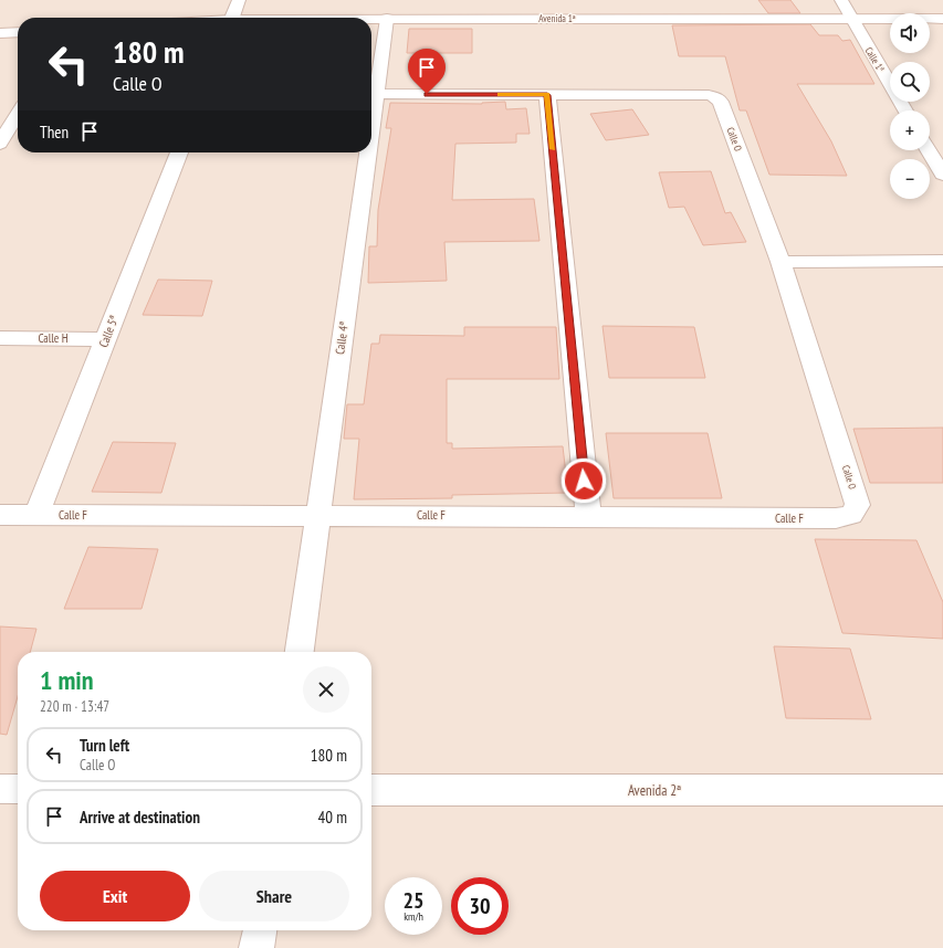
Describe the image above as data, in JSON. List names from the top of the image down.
{
  "streets": {
    "street": [
      "Avenida 1ª",
      "Calle 1ª",
      "Calle O",
      "Calle 5ª",
      "Calle H",
      "Calle 4ª",
      "Calle F",
      "Avenida 2ª"
    ]
  },
  "crossings": [
    ["Avenida 1ª", "Calle 1ª"],
    ["Avenida 1ª", "Calle 4ª"],
    ["Calle O", "Calle 4ª"],
    ["Calle O", "Calle F"],
    ["Calle 5ª", "Calle H"],
    ["Calle 5ª", "Calle F"],
    ["Calle 4ª", "Calle F"]
  ],
  "page": {
    "map_buttons": ["+", "−"],
    "turn": ["180 m", "Calle O"],
    "then": "Then",
    "heading": ["1 min", "220 m · 13:47"],
    "list": [
      {
        "name": "Turn left",
        "note": "Calle O",
        "value": "180 m"
      },
      {
        "name": "Arrive at destination",
        "value": "40 m"
      }
    ],
    "buttons": ["Exit", "Share"],
    "speed": "25 km/h",
    "limit": "30"
  }
}
